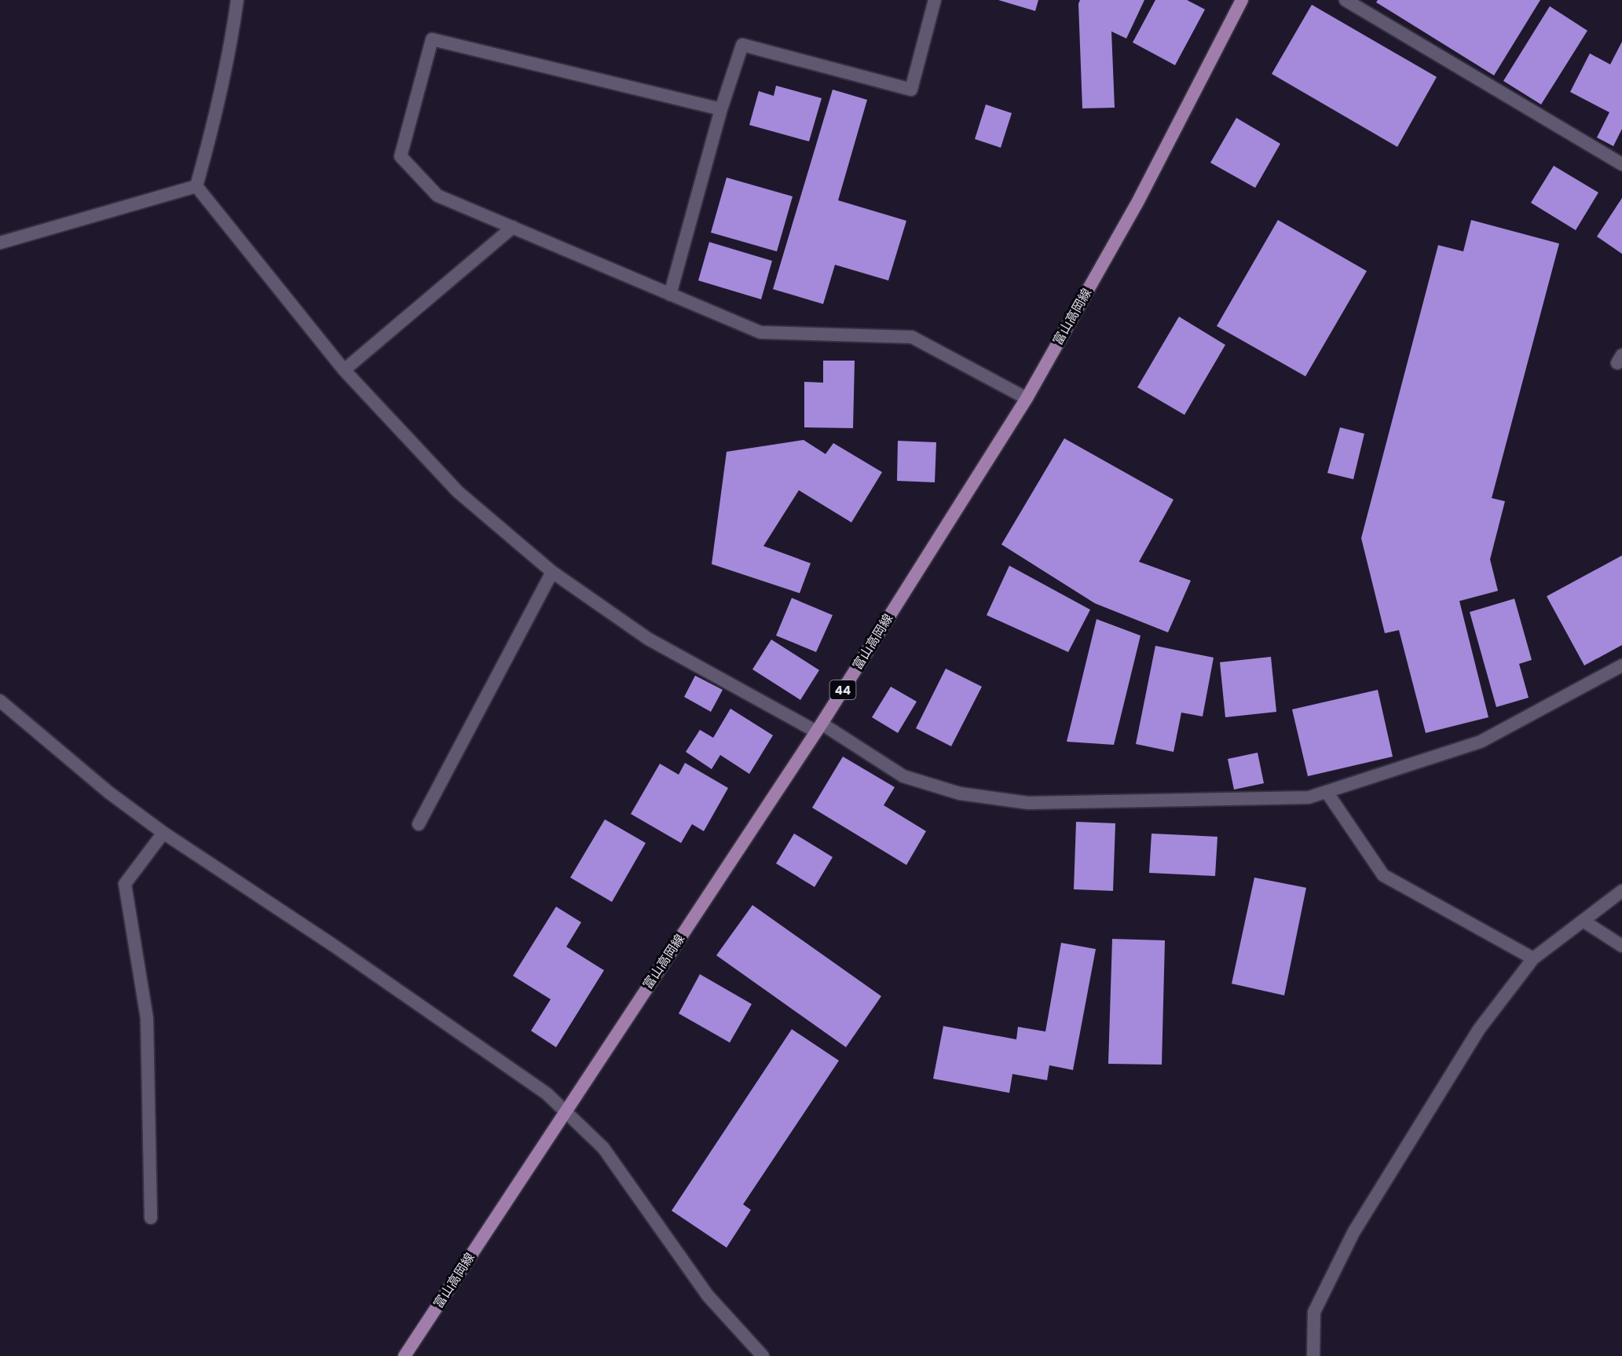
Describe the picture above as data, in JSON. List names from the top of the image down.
{
  "streets": {
    "main road": ["富山高岡線", "44"]
  }
}
